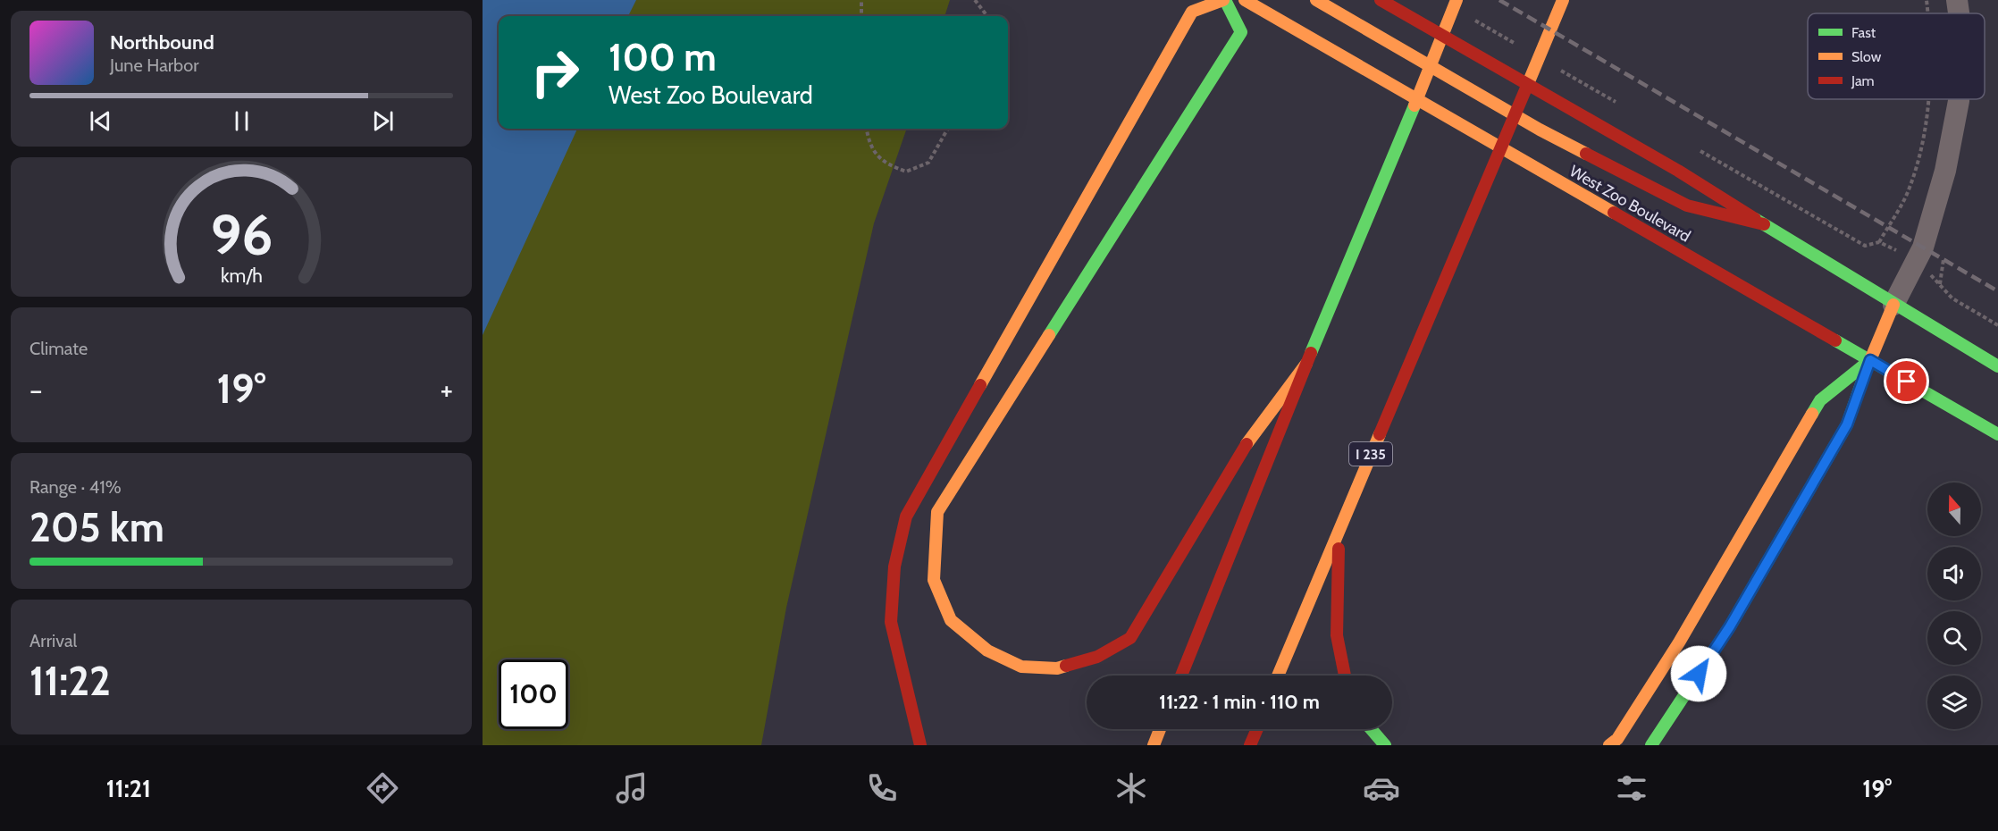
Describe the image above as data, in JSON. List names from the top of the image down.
{
  "streets": {
    "main road": ["West Zoo Boulevard", "I 235"]
  },
  "legend": ["Fast", "Slow", "Jam"],
  "north": "top",
  "page": {
    "turn": ["100 m", "West Zoo Boulevard"],
    "song": ["Northbound", "June Harbor"],
    "tile": [
      "Climate",
      ["Range · 41%", "205 km"],
      ["Arrival", "11:22"]
    ],
    "heat": ["−", "19°", "+"],
    "limit": "100",
    "trip": "11:22 · 1 min · 110 m",
    "tabs": ["11:21", "19°"],
    "gauge": ["96", "km/h"]
  }
}
